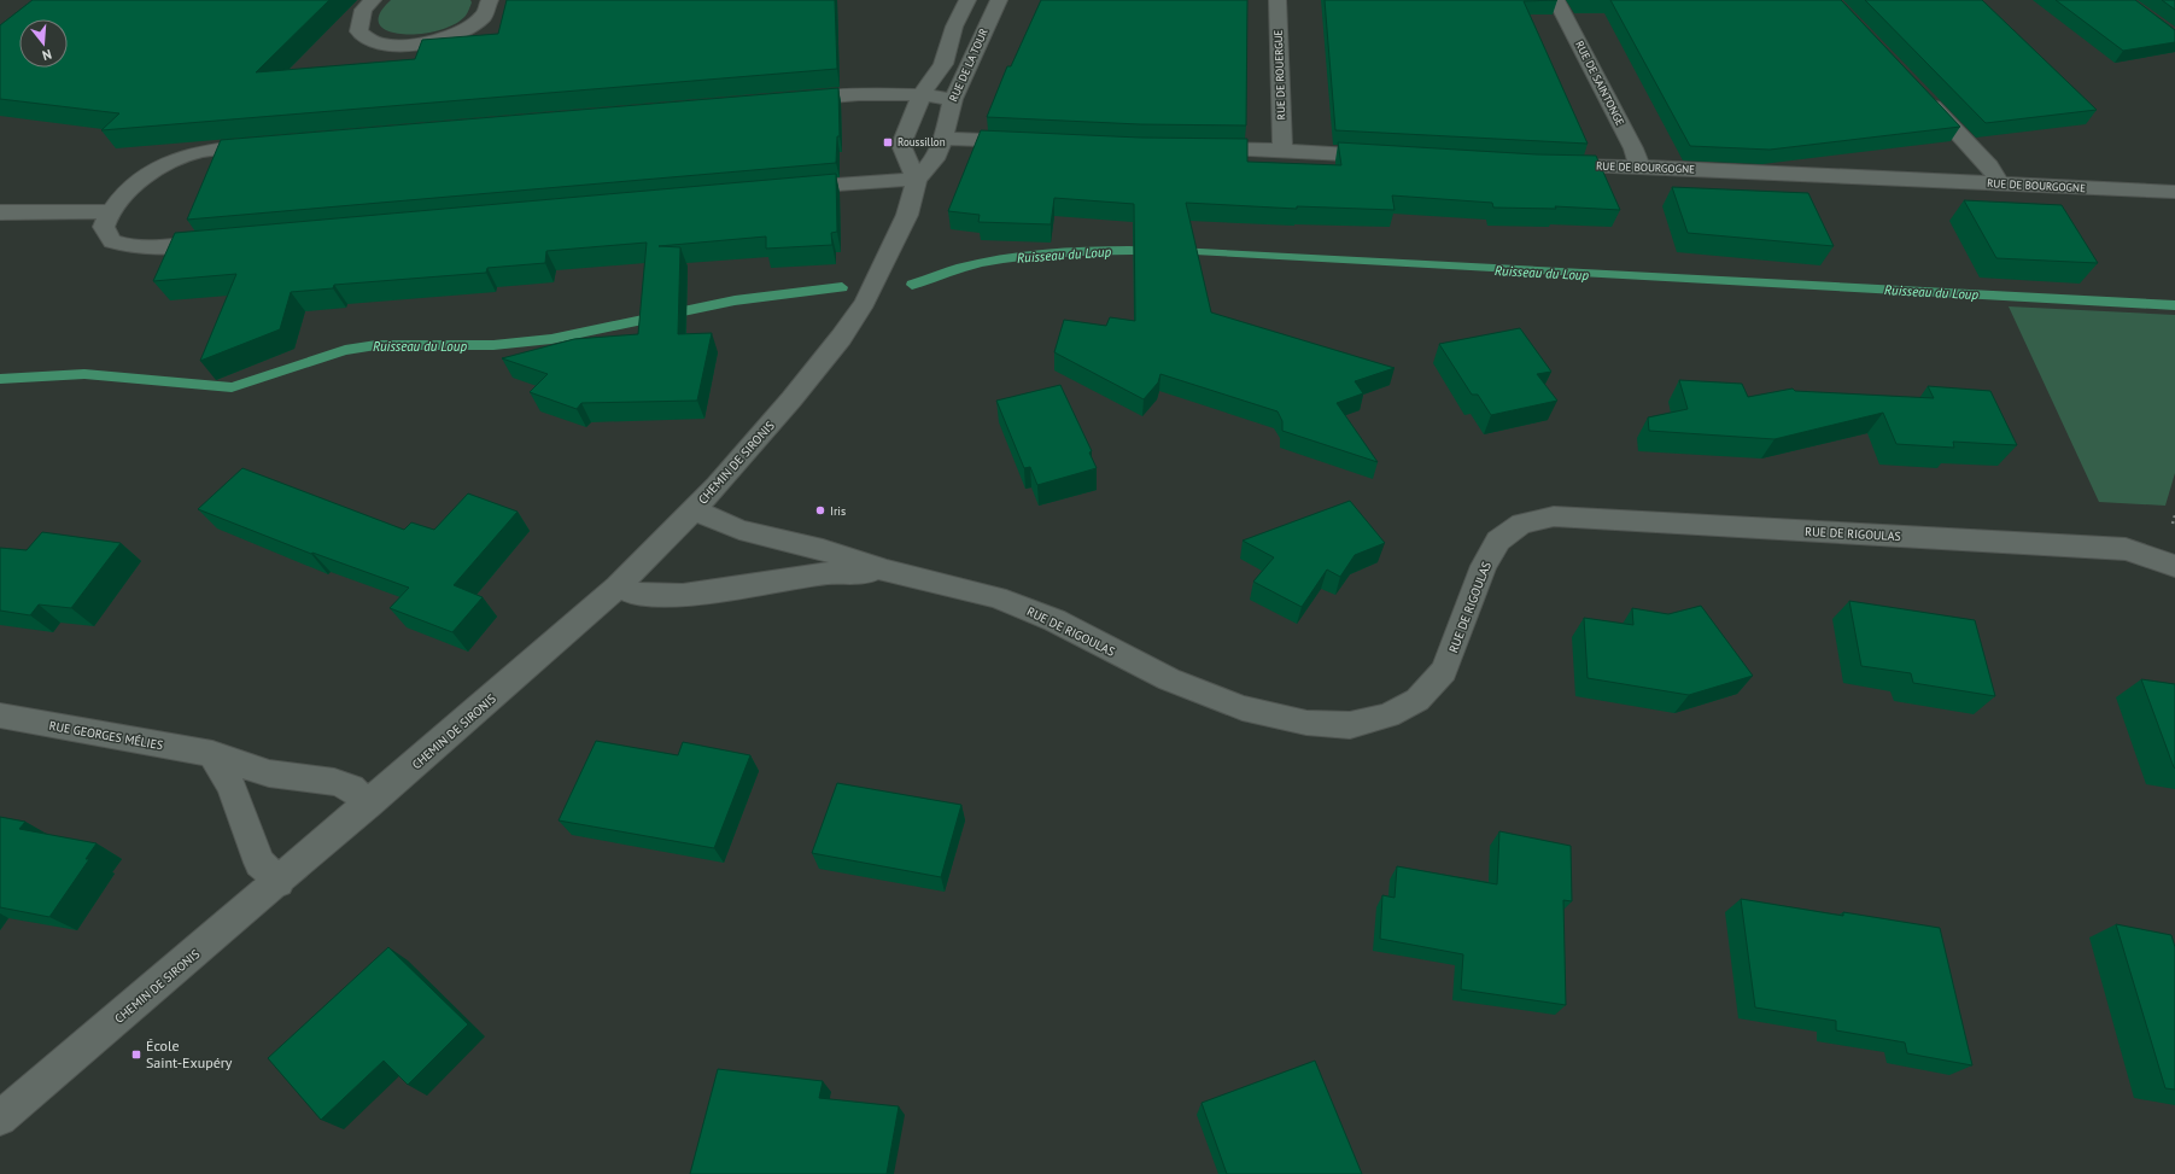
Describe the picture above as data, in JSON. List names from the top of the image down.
{
  "streets": {
    "street": [
      "RUE DE LA TOUR",
      "RUE DE ROUERGUE",
      "RUE DE SAINTONGE",
      "RUE DE BOURGOGNE",
      "CHEMIN DE SIRONIS",
      "RUE DE RIGOULAS",
      "RUE GEORGES MÉLIES"
    ]
  },
  "crossings": [
    ["RUE DE LA TOUR", "CHEMIN DE SIRONIS"],
    ["RUE DE SAINTONGE", "RUE DE BOURGOGNE"],
    ["CHEMIN DE SIRONIS", "RUE DE RIGOULAS"],
    ["CHEMIN DE SIRONIS", "RUE GEORGES MÉLIES"]
  ],
  "water": ["Ruisseau du Loup"],
  "places": {
    "transit": ["Roussillon", "École Saint-Exupéry"],
    "other": ["Iris"]
  },
  "north": "bottom"
}
